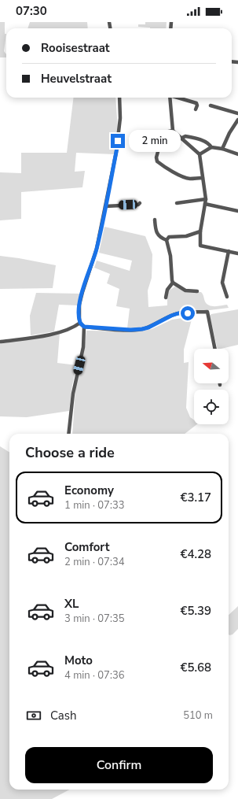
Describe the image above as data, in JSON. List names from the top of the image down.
{
  "north": "left",
  "page": {
    "status": "07:30",
    "banner": ["Rooisestraat", "Heuvelstraat"],
    "bubble": "2 min",
    "heading": "Choose a ride",
    "list": [
      {
        "name": "Economy",
        "note": "1 min · 07:33",
        "value": "€3.17"
      },
      {
        "name": "Comfort",
        "note": "2 min · 07:34",
        "value": "€4.28"
      },
      {
        "name": "XL",
        "note": "3 min · 07:35",
        "value": "€5.39"
      },
      {
        "name": "Moto",
        "note": "4 min · 07:36",
        "value": "€5.68"
      }
    ],
    "pay": ["Cash", "510 m"],
    "buttons": "Confirm"
  }
}
